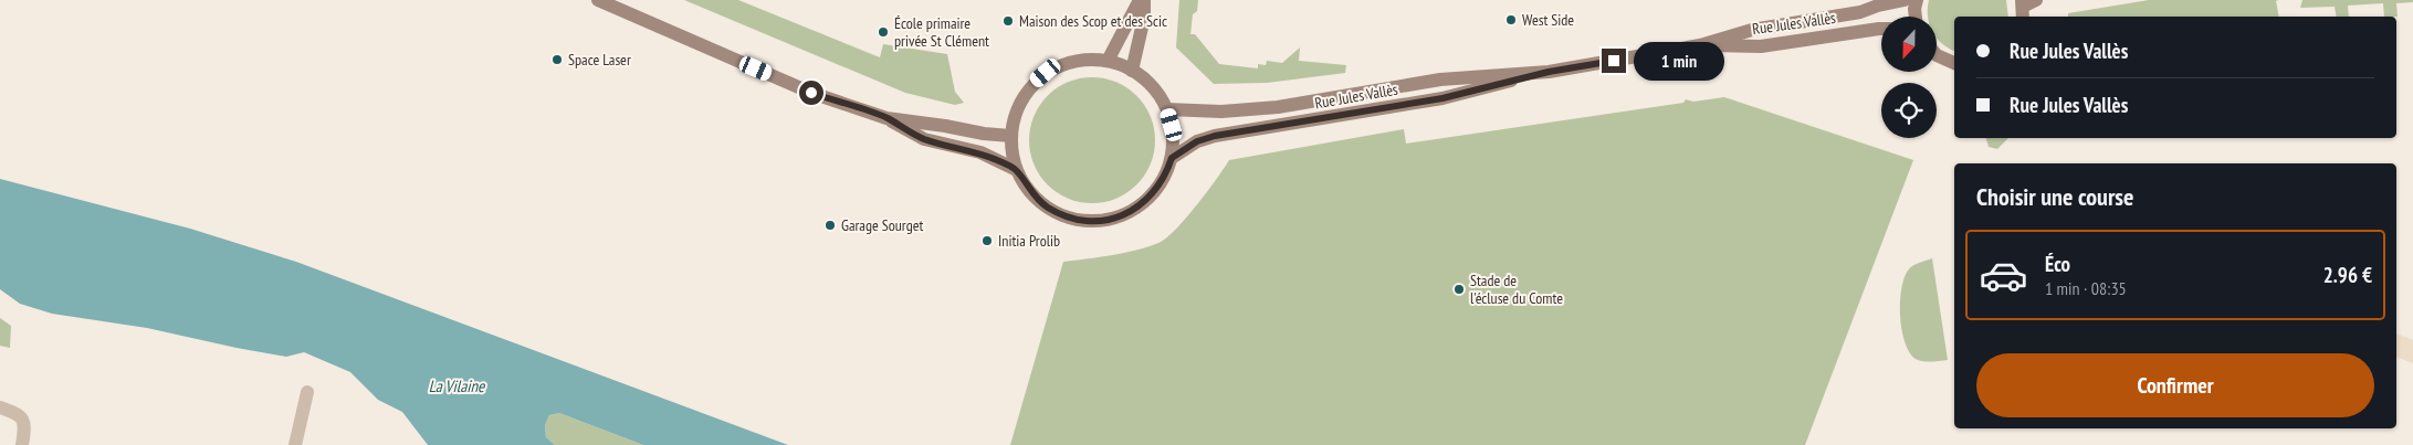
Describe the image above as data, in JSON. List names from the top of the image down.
{
  "streets": {
    "main road": ["Rue Jules Vallès"]
  },
  "water": ["La Vilaine"],
  "places": [
    "West Side",
    "Maison des Scop et des Scic",
    "École primaire privée St Clément",
    "Space Laser",
    "Garage Sourget",
    "Initia Prolib",
    "Stade de l'écluse du Comte"
  ],
  "north": "bottom",
  "page": {
    "banner": ["Rue Jules Vallès", "Rue Jules Vallès"],
    "bubble": "1 min",
    "heading": "Choisir une course",
    "list": [
      {
        "name": "Éco",
        "note": "1 min · 08:35",
        "value": "2.96 €"
      }
    ],
    "buttons": "Confirmer"
  }
}
